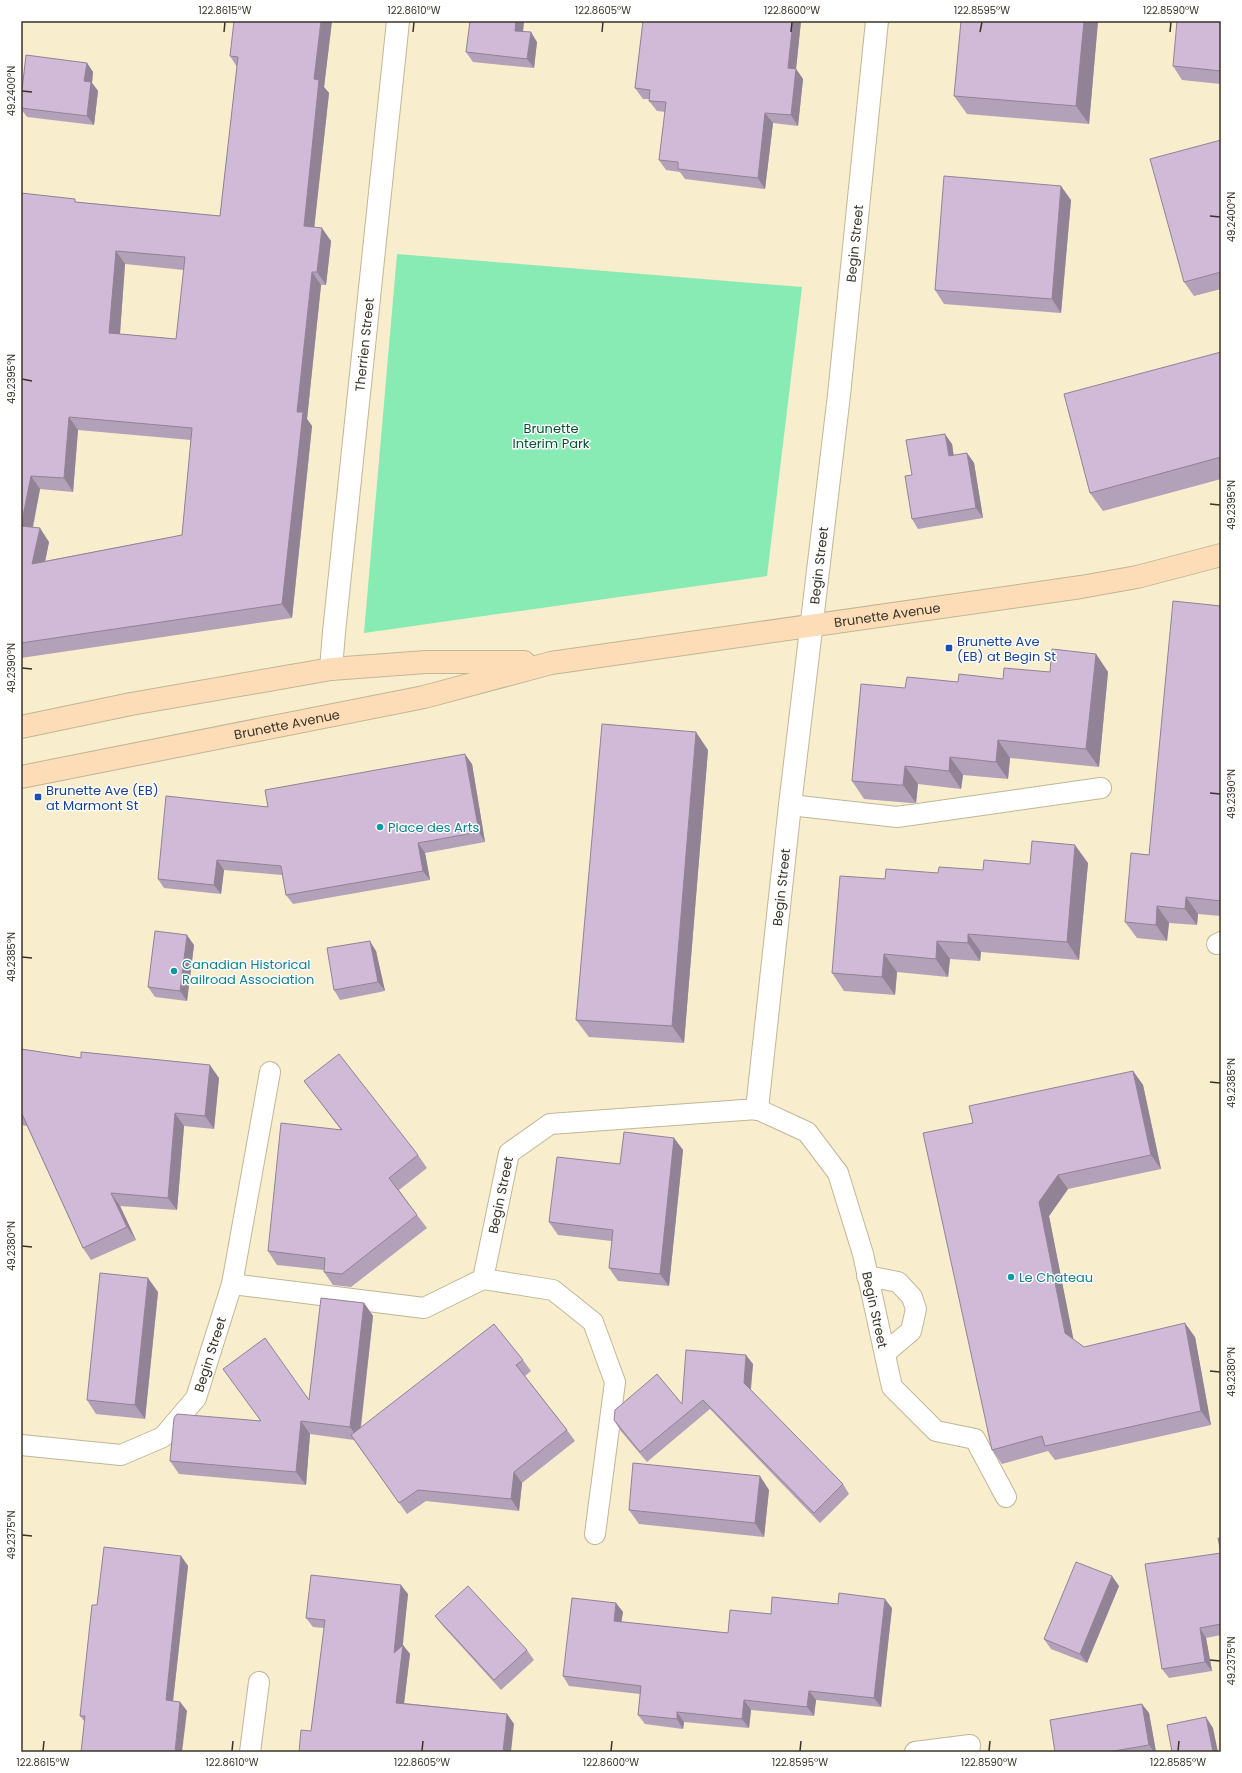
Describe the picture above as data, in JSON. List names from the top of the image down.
{
  "streets": {
    "main road": ["Brunette Avenue"],
    "street": ["Begin Street", "Therrien Street"]
  },
  "crossings": [
    ["Begin Street", "Brunette Avenue"],
    ["Therrien Street", "Brunette Avenue"]
  ],
  "parks": ["Brunette Interim Park"],
  "places": {
    "transit": ["Brunette Ave (EB) at Begin St", "Brunette Ave (EB) at Marmont St"],
    "other": ["Place des Arts", "Canadian Historical Railroad Association", "Le Chateau"]
  },
  "coordinates": [
    "122.8615°W",
    "122.8610°W",
    "122.8605°W",
    "122.8600°W",
    "122.8595°W",
    "122.8590°W",
    "49.2400°N",
    "49.2395°N",
    "49.2390°N",
    "49.2385°N",
    "49.2380°N",
    "49.2375°N",
    "122.8585°W"
  ]
}
